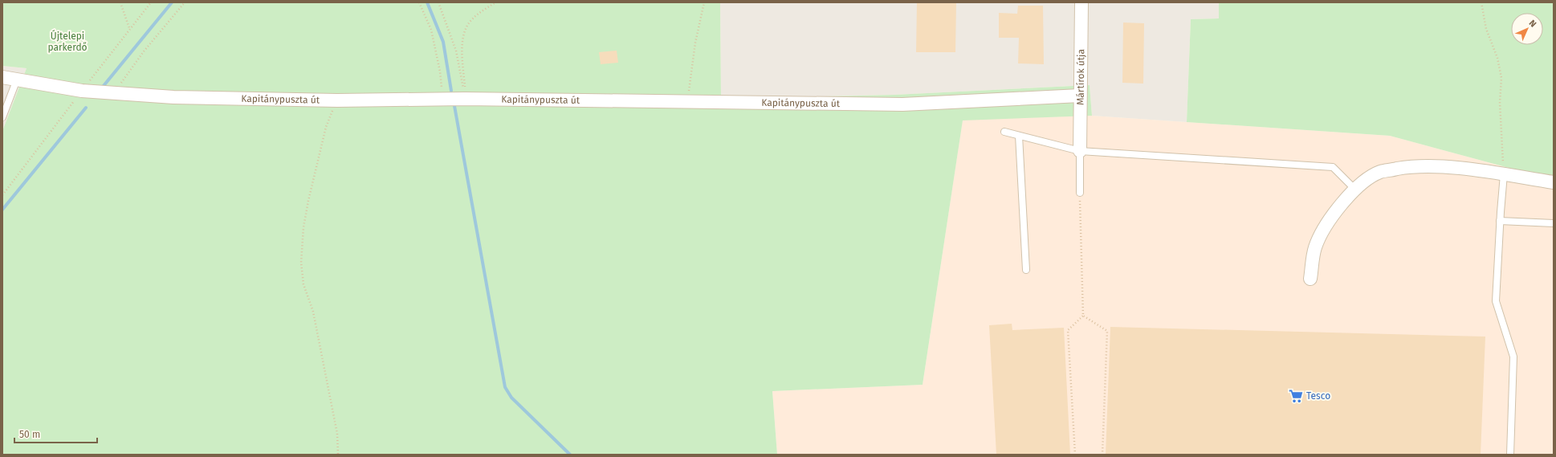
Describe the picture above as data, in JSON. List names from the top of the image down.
{
  "streets": {
    "street": ["Mártírok útja", "Kapitánypuszta út"]
  },
  "crossings": [
    ["Mártírok útja", "Kapitánypuszta út"]
  ],
  "parks": ["Újtelepi parkerdő"],
  "places": {
    "supermarket": ["Tesco"]
  },
  "scale_bar": "50 m",
  "north": "top right"
}
